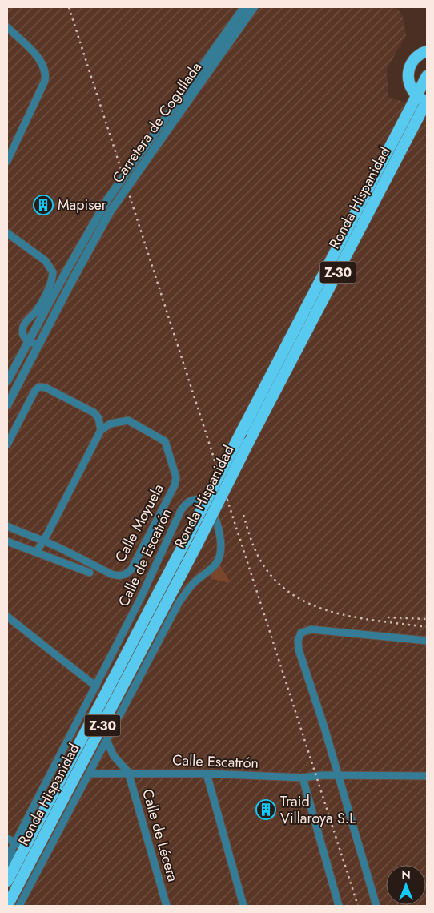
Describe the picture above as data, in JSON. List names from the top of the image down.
{
  "streets": {
    "highway": ["Ronda Hispanidad", "Z-30"],
    "street": [
      "Carretera de Cogullada",
      "Calle Moyuela",
      "Calle de Escatrón",
      "Calle Escatrón",
      "Calle de Lécera"
    ]
  },
  "crossings": [
    ["Ronda Hispanidad", "Calle de Escatrón"],
    ["Calle de Escatrón", "Calle Escatrón"],
    ["Calle Escatrón", "Calle de Lécera"]
  ],
  "places": {
    "building": ["Mapiser", "Traid Villaroya S.L"]
  },
  "north": "top"
}
